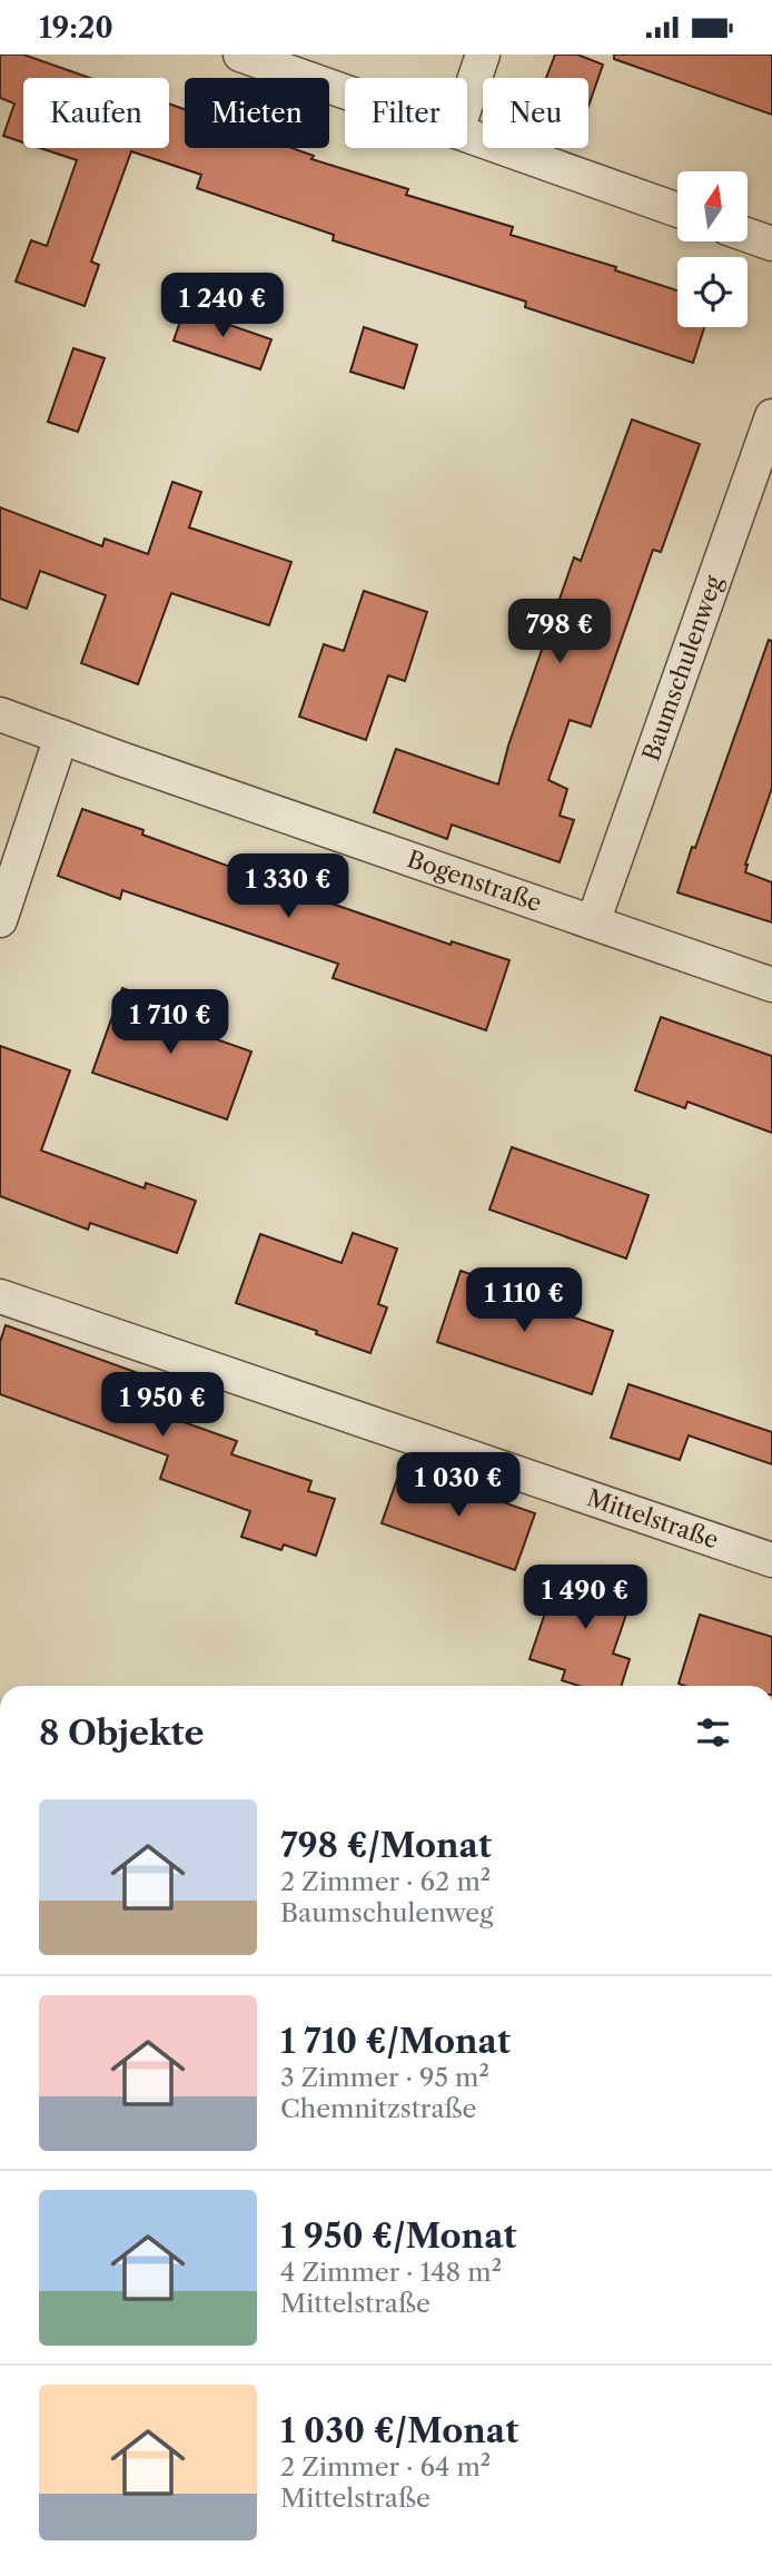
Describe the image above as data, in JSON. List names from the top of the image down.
{
  "streets": {
    "street": ["Baumschulenweg", "Bogenstraße", "Mittelstraße"]
  },
  "crossings": [
    ["Baumschulenweg", "Bogenstraße"]
  ],
  "north": "top",
  "page": {
    "status": "19:20",
    "chip": [
      "Kaufen",
      "Mieten",
      "Filter",
      "Neu"
    ],
    "price": [
      "1 240 €",
      "798 €",
      "1 330 €",
      "1 710 €",
      "1 110 €",
      "1 950 €",
      "1 030 €",
      "1 490 €"
    ],
    "heading": "8 Objekte",
    "list": [
      {
        "name": "798 €/Monat",
        "note": "2 Zimmer · 62 m² · Baumschulenweg"
      },
      {
        "name": "1 710 €/Monat",
        "note": "3 Zimmer · 95 m² · Chemnitzstraße"
      },
      {
        "name": "1 950 €/Monat",
        "note": "4 Zimmer · 148 m² · Mittelstraße"
      },
      {
        "name": "1 030 €/Monat",
        "note": "2 Zimmer · 64 m² · Mittelstraße"
      }
    ]
  }
}
